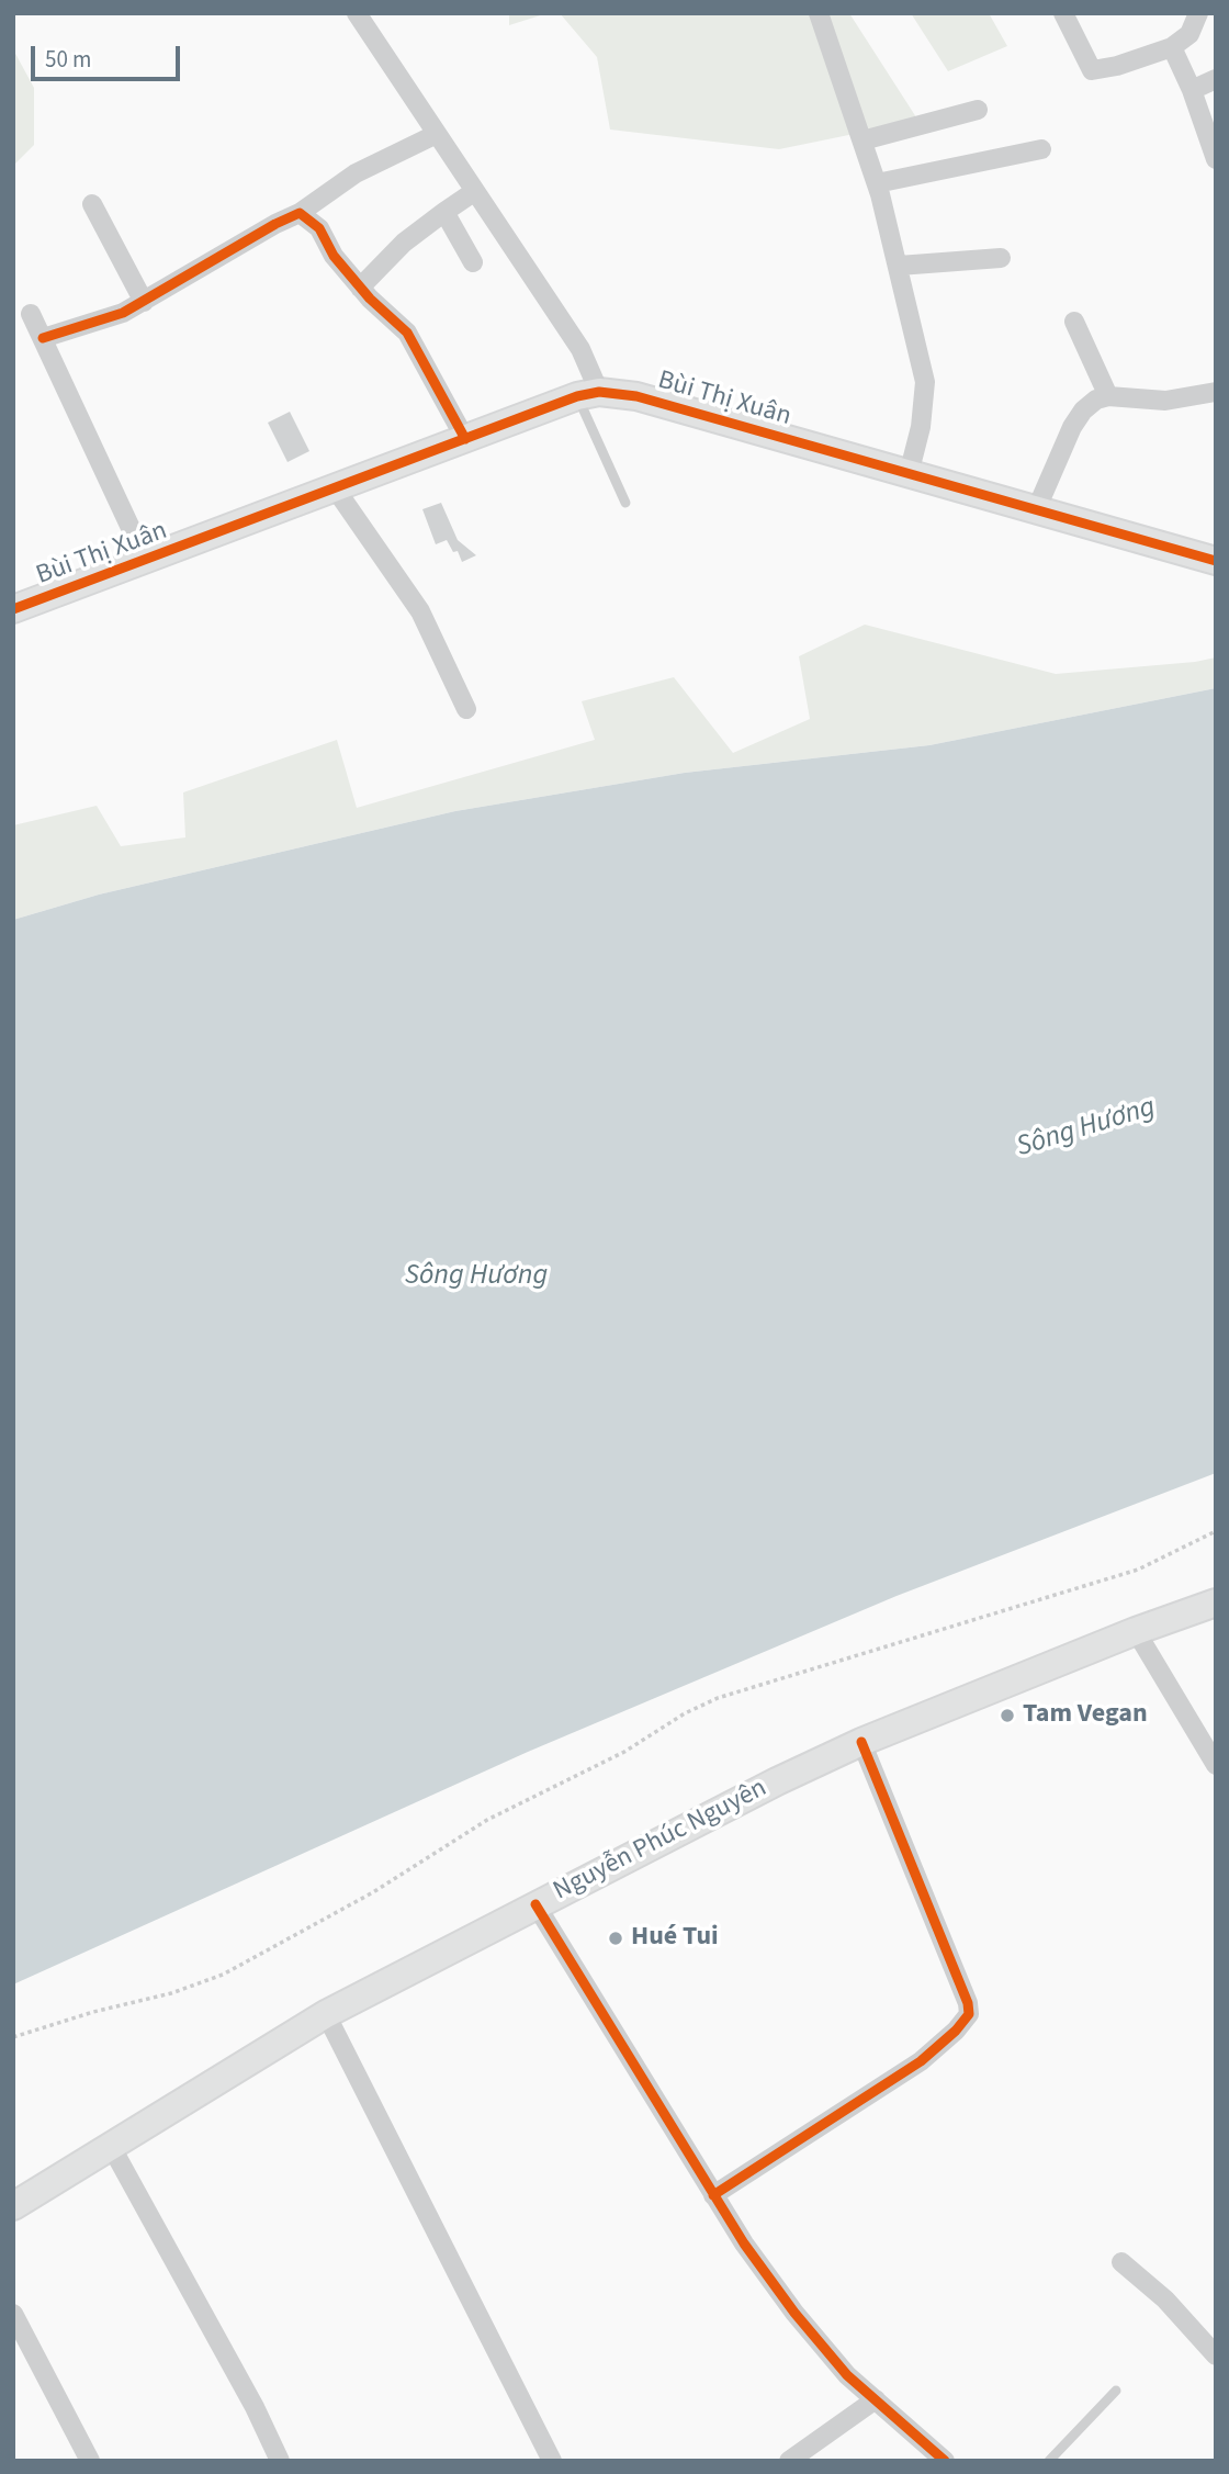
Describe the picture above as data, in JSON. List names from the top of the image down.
{
  "streets": {
    "main road": ["Bùi Thị Xuân", "Nguyễn Phúc Nguyên"]
  },
  "water": ["Sông Hương"],
  "places": ["Tam Vegan", "Hué Tui"],
  "scale_bar": "50 m"
}
